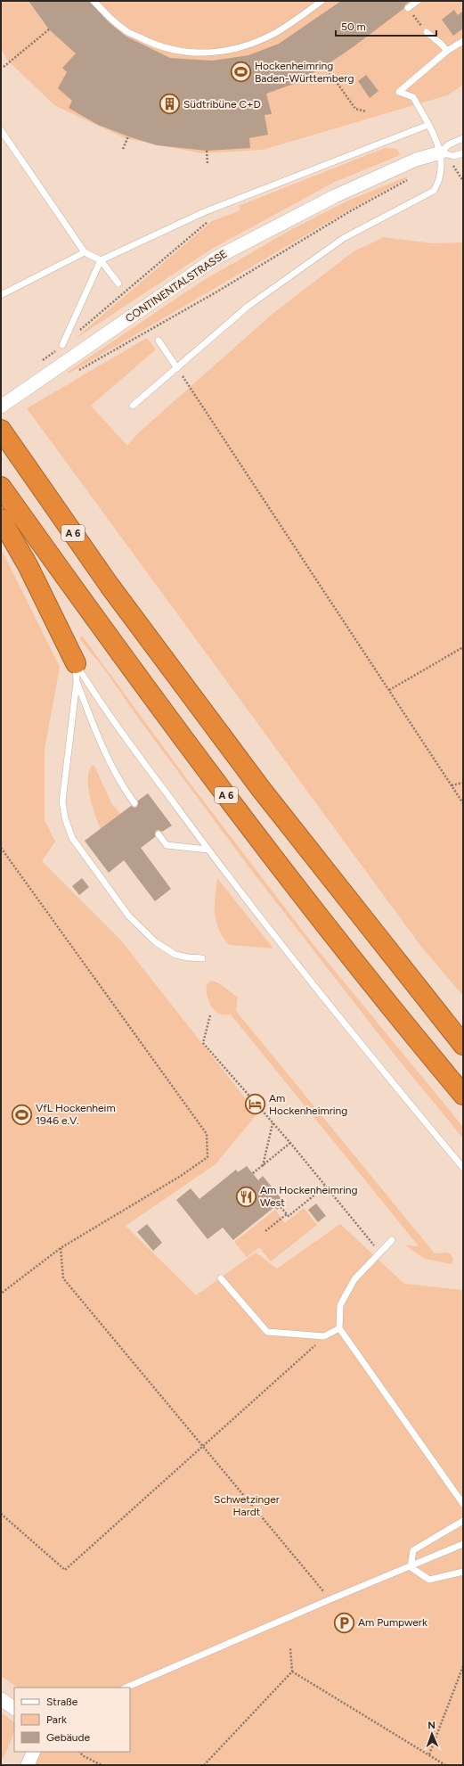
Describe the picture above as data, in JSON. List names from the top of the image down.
{
  "streets": {
    "highway": ["A 6"],
    "street": ["CONTINENTALSTRASSE"]
  },
  "parks": ["Schwetzinger Hardt"],
  "places": {
    "sports": ["Hockenheimring Baden-Württemberg", "VfL Hockenheim 1946 e.V."],
    "building": ["Südtribüne C+D"],
    "hotel": ["Am Hockenheimring"],
    "restaurant": ["Am Hockenheimring West"],
    "parking": ["Am Pumpwerk"]
  },
  "legend": ["Straße", "Park", "Gebäude"],
  "scale_bar": "50 m",
  "north": "top"
}
